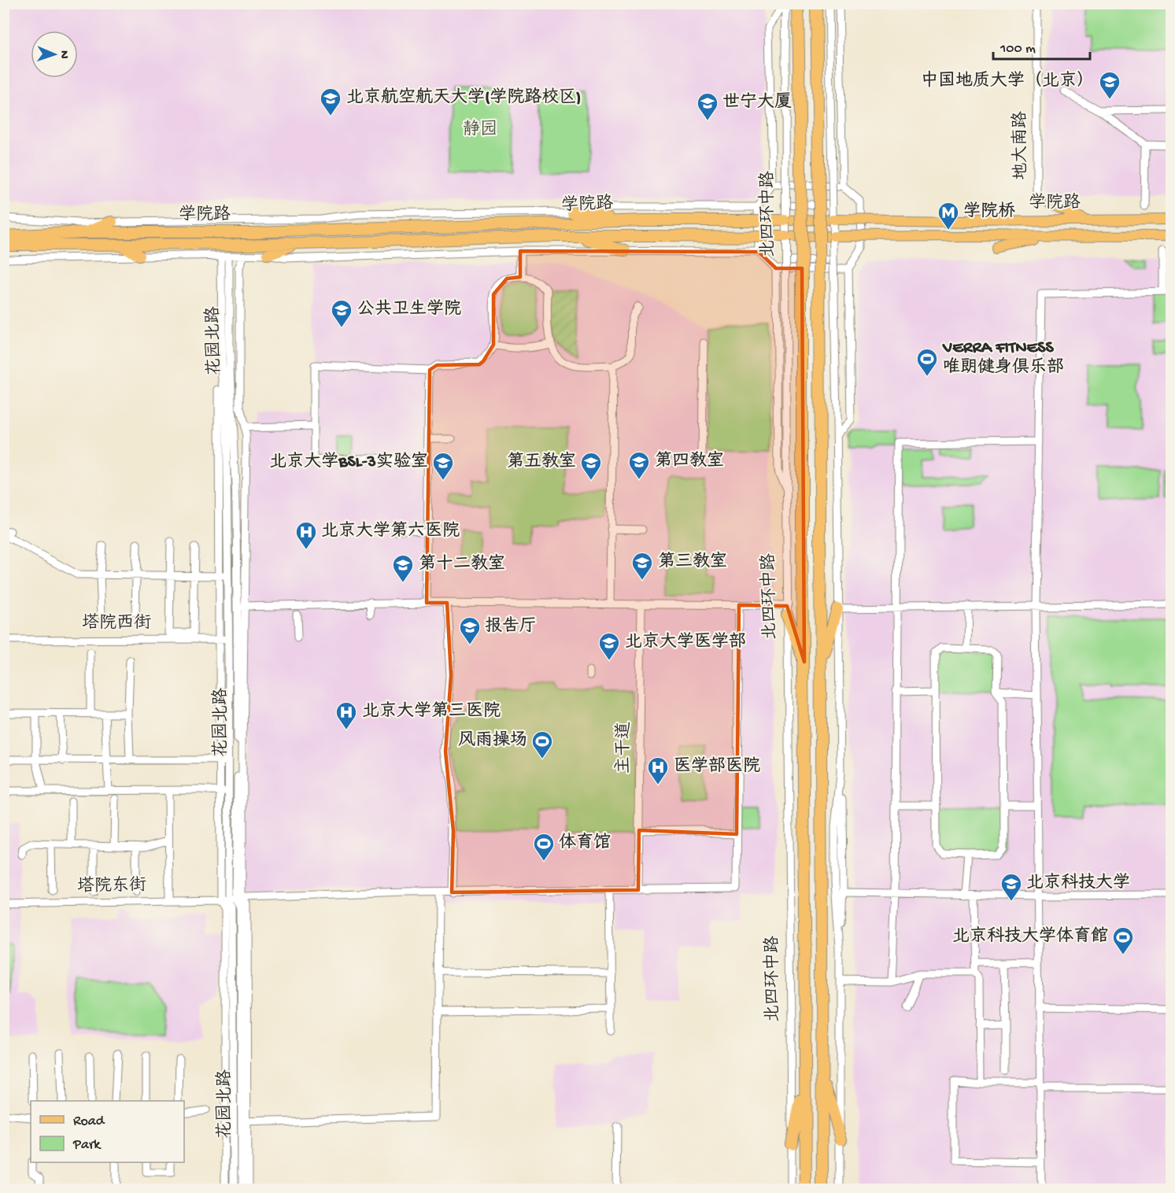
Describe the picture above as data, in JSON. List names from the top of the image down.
{
  "streets": {
    "highway": ["学院路", "北四环中路"],
    "street": [
      "地大南路",
      "花园北路",
      "塔院西街",
      "主干道",
      "塔院东街"
    ]
  },
  "crossings": [
    ["学院路", "北四环中路"],
    ["花园北路", "塔院西街"],
    ["花园北路", "塔院东街"],
    ["主干道", "塔院东街"]
  ],
  "parks": ["静园"],
  "places": {
    "school or university": [
      "中国地质大学（北京）",
      "北京航空航天大学(学院路校区)",
      "世宁大厦",
      "公共卫生学院",
      "第四教室",
      "北京大学BSL-3实验室",
      "第五教室",
      "第三教室",
      "第十二教室",
      "报告厅",
      "北京大学医学部",
      "北京科技大学"
    ],
    "metro station": ["学院桥"],
    "sports": [
      "VERRA FITNESS 唯朗健身俱乐部",
      "风雨操场",
      "体育馆",
      "北京科技大学体育館"
    ],
    "hospital": ["北京大学第六医院", "北京大学第三医院", "医学部医院"]
  },
  "legend": ["Road", "Park"],
  "scale_bar": "100 m",
  "north": "right"
}
